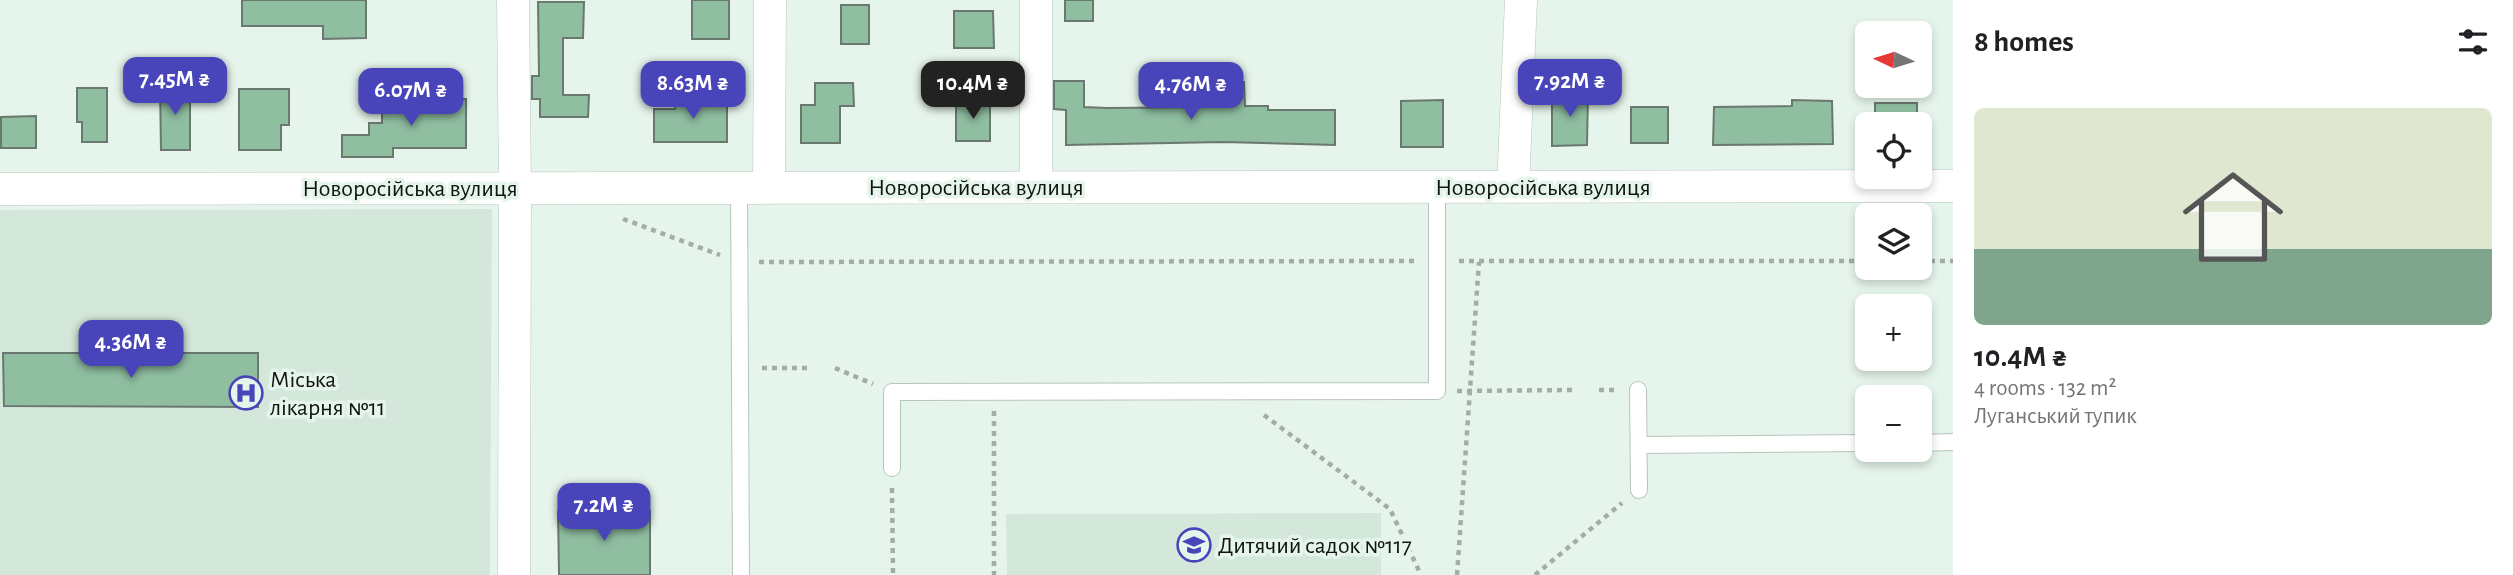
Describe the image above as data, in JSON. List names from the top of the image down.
{
  "streets": {
    "street": ["Новоросійська вулиця"]
  },
  "places": {
    "hospital": ["Міська лікарня №11"],
    "school or university": ["Дитячий садок №117"]
  },
  "north": "left",
  "page": {
    "heading": "8 homes",
    "map_buttons": ["+", "−"],
    "price": [
      "7.45M ₴",
      "7.92M ₴",
      "8.63M ₴",
      "10.4M ₴",
      "4.76M ₴",
      "6.07M ₴",
      "4.36M ₴",
      "7.2M ₴"
    ],
    "list": [
      {
        "name": "10.4M ₴",
        "note": "4 rooms · 132 m² · Луганський тупик"
      }
    ]
  }
}
